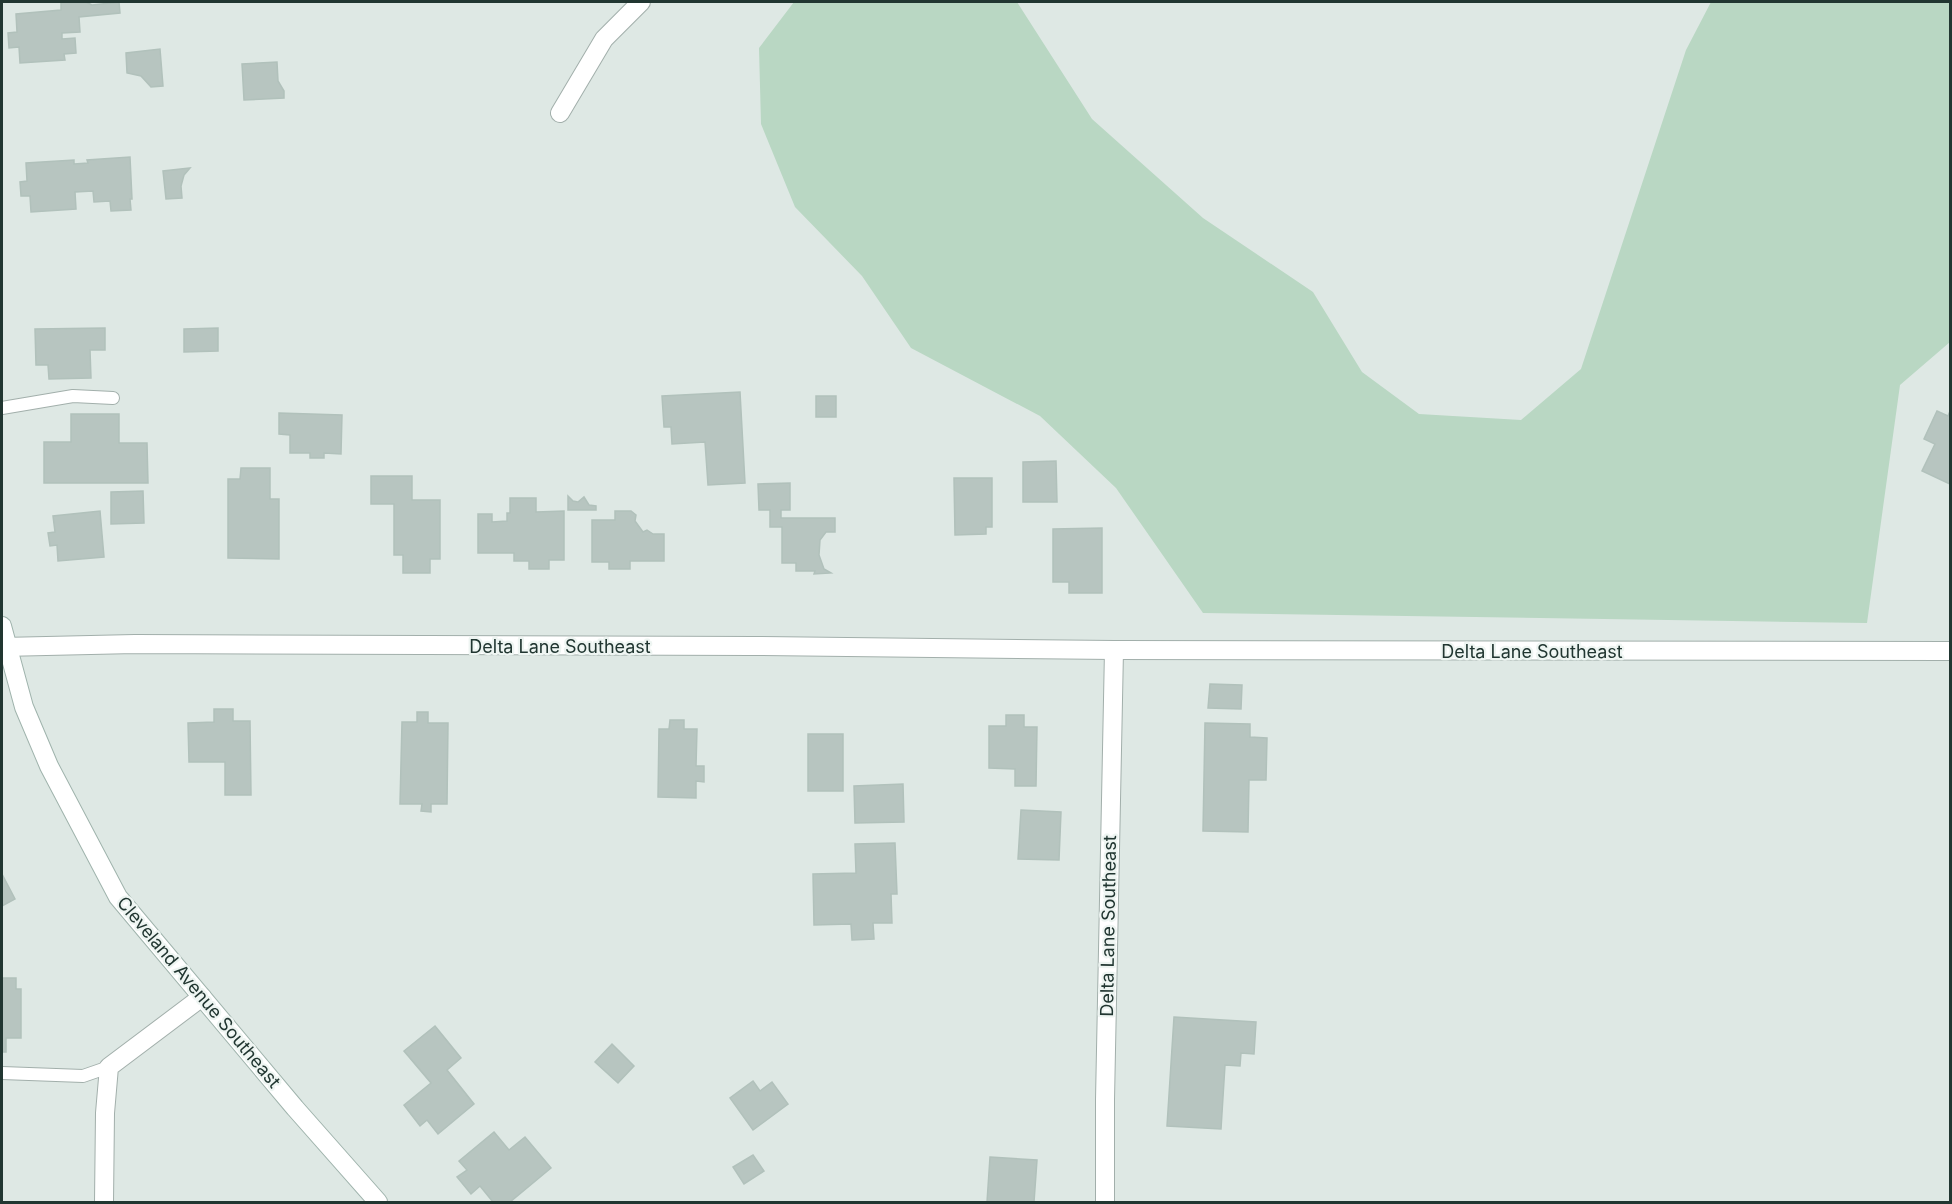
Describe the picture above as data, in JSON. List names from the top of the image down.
{
  "streets": {
    "street": ["Delta Lane Southeast", "Cleveland Avenue Southeast"]
  },
  "crossings": [
    ["Delta Lane Southeast", "Cleveland Avenue Southeast"]
  ]
}
